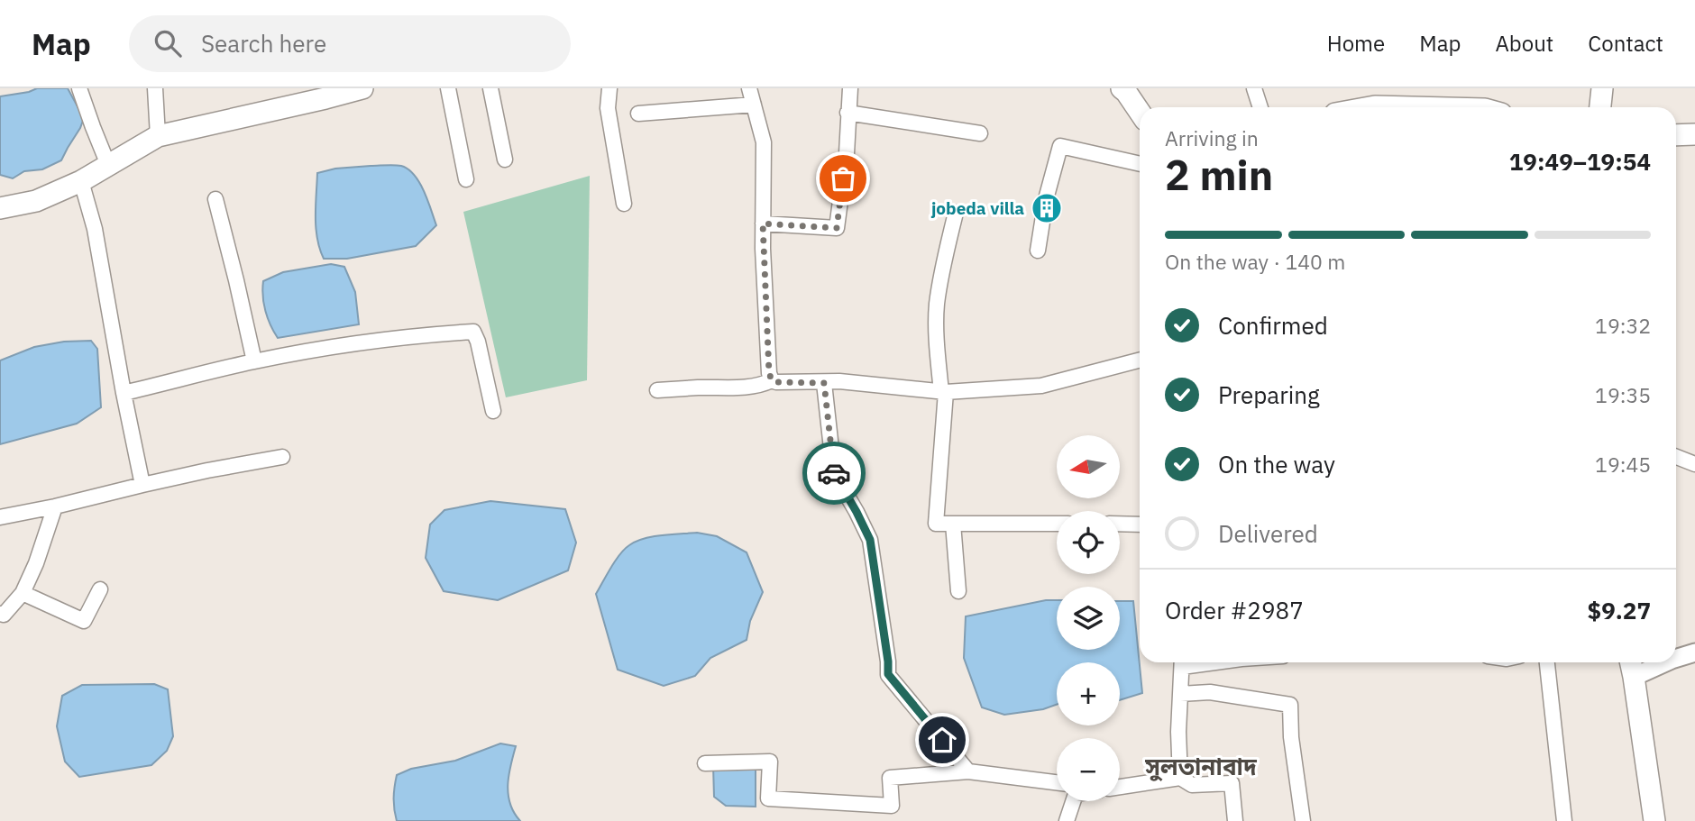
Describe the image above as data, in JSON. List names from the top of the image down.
{
  "districts": ["সুলতানাবাদ"],
  "places": {
    "building": ["jobeda villa"]
  },
  "north": "left",
  "page": {
    "header": "Map",
    "search": "Search here",
    "nav": [
      "Home",
      "Map",
      "About",
      "Contact"
    ],
    "heading": ["2 min", "Arriving in", "19:49–19:54"],
    "panel": ["Order #2987", "$9.27"],
    "bar": "On the way · 140 m",
    "list": [
      ["Confirmed", "19:32"],
      ["Preparing", "19:35"],
      ["On the way", "19:45"],
      "Delivered"
    ],
    "map_buttons": ["+", "−"]
  }
}
